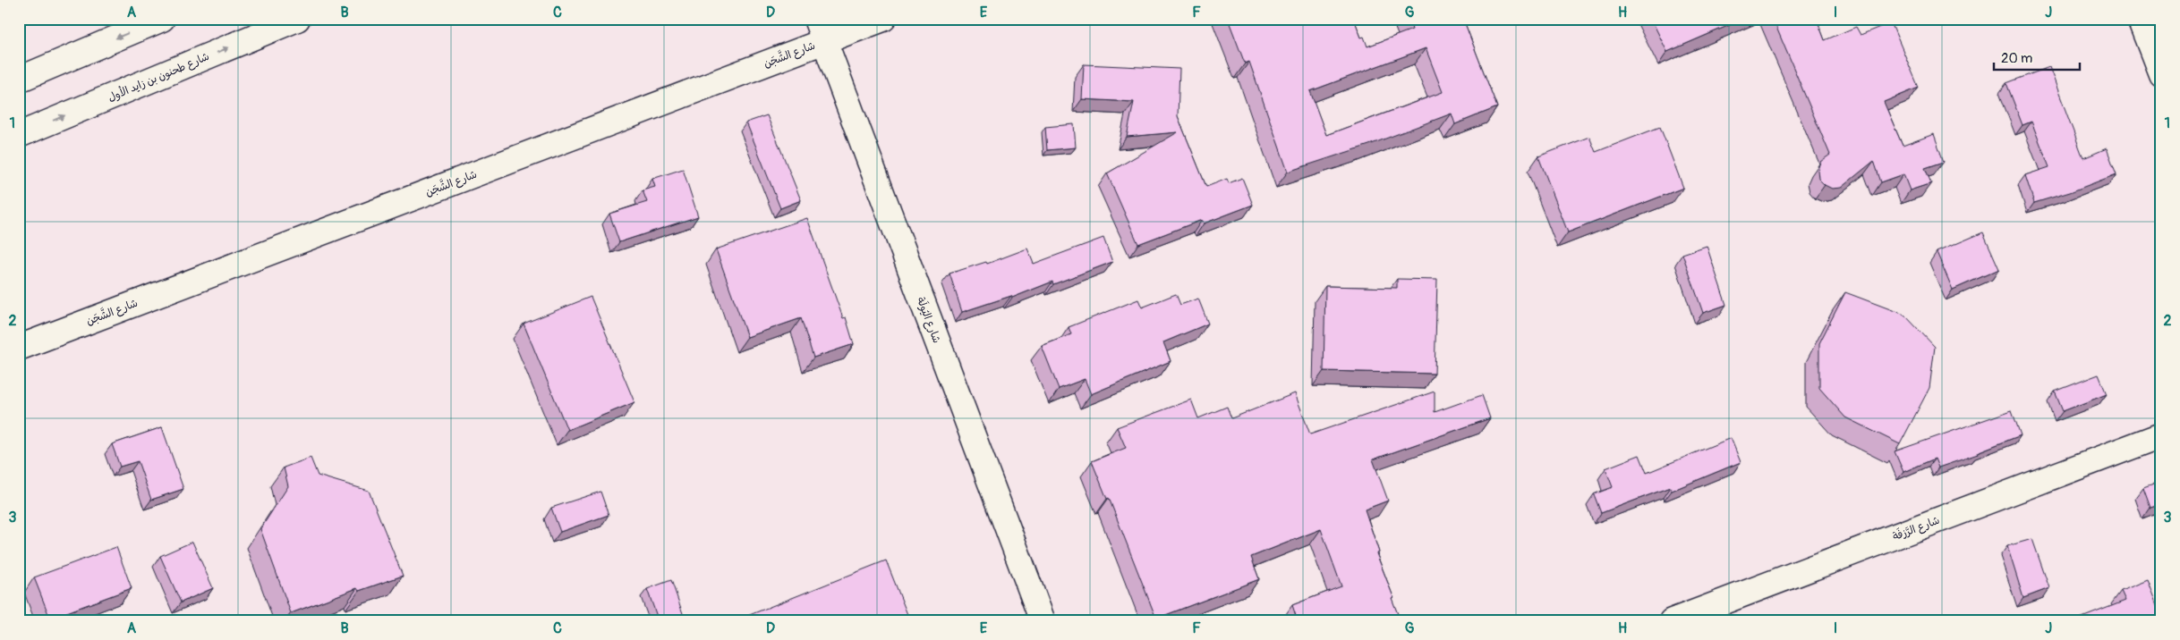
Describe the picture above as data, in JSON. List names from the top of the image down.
{
  "streets": {
    "street": [
      "شارع الشَّجَن",
      "شارع طحنون بن زايد الأول",
      "شارع اليُولَة",
      "شارع الرَّزفَة"
    ]
  },
  "crossings": [
    ["شارع الشَّجَن", "شارع اليُولَة"]
  ],
  "scale_bar": "20 m",
  "grid": {
    "columns": [
      "A",
      "B",
      "C",
      "D",
      "E",
      "F",
      "G",
      "H",
      "I",
      "J"
    ],
    "rows": ["1", "2", "3"]
  }
}
